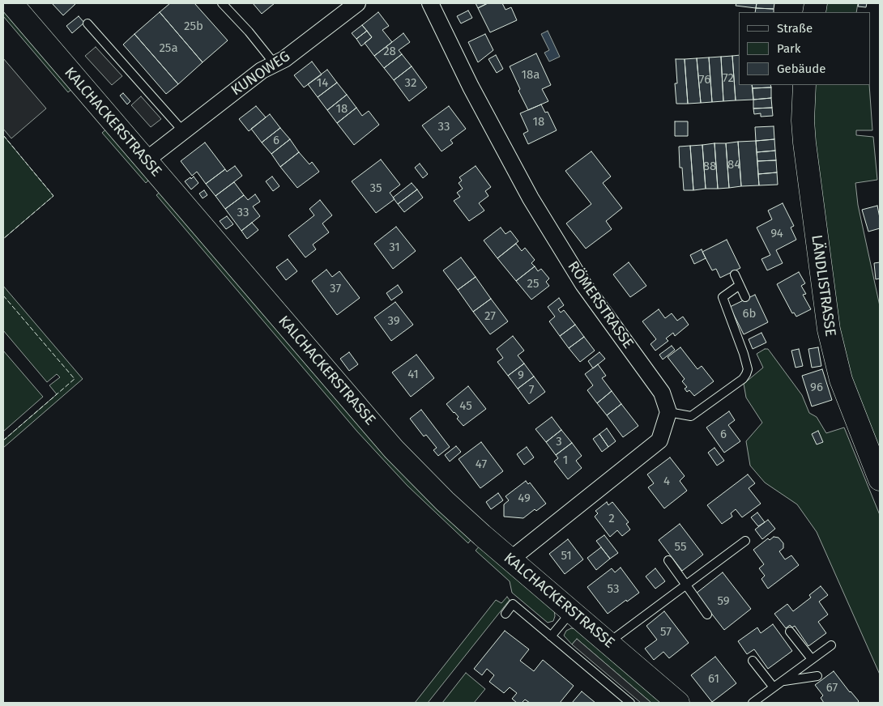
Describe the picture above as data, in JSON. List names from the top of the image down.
{
  "streets": {
    "street": [
      "KUNOWEG",
      "KALCHACKERSTRASSE",
      "LÄNDLISTRASSE",
      "RÖMERSTRASSE"
    ]
  },
  "crossings": [
    ["KUNOWEG", "KALCHACKERSTRASSE"]
  ],
  "house_numbers": [
    "25b",
    "25a",
    "28",
    "18a",
    "72",
    "76",
    "14",
    "32",
    "18",
    "18",
    "33",
    "6",
    "84",
    "88",
    "35",
    "33",
    "94",
    "31",
    "25",
    "37",
    "6b",
    "27",
    "39",
    "41",
    "9",
    "96",
    "7",
    "45",
    "6",
    "3",
    "1",
    "47",
    "4",
    "49",
    "2",
    "55",
    "51",
    "53",
    "59",
    "57",
    "61",
    "67"
  ],
  "legend": ["Straße", "Park", "Gebäude"]
}
